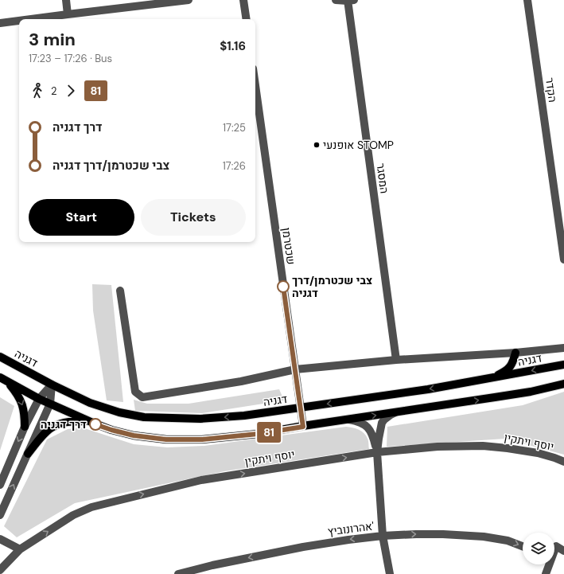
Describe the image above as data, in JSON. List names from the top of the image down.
{
  "streets": {
    "main road": ["דגניה"],
    "street": [
      "הקדר",
      "המסגר",
      "שכטרמן",
      "יוסף ויתקין",
      "אהרונוביץ'"
    ]
  },
  "crossings": [
    ["שכטרמן", "דגניה"]
  ],
  "one_way": ["יוסף ויתקין"],
  "places": ["אופנעי STOMP", "צבי שכטרמן/דרך דגניה", "דרך דגניה"],
  "lines": ["bus line 81"],
  "page": {
    "on_map": "81",
    "heading": ["3 min", "17:23 – 17:26 · Bus", "$1.16"],
    "legs": ["2", "81"],
    "list": [
      {
        "name": "דרך דגניה",
        "value": "17:25"
      },
      {
        "name": "צבי שכטרמן/דרך דגניה",
        "value": "17:26"
      }
    ],
    "buttons": ["Start", "Tickets"]
  }
}
